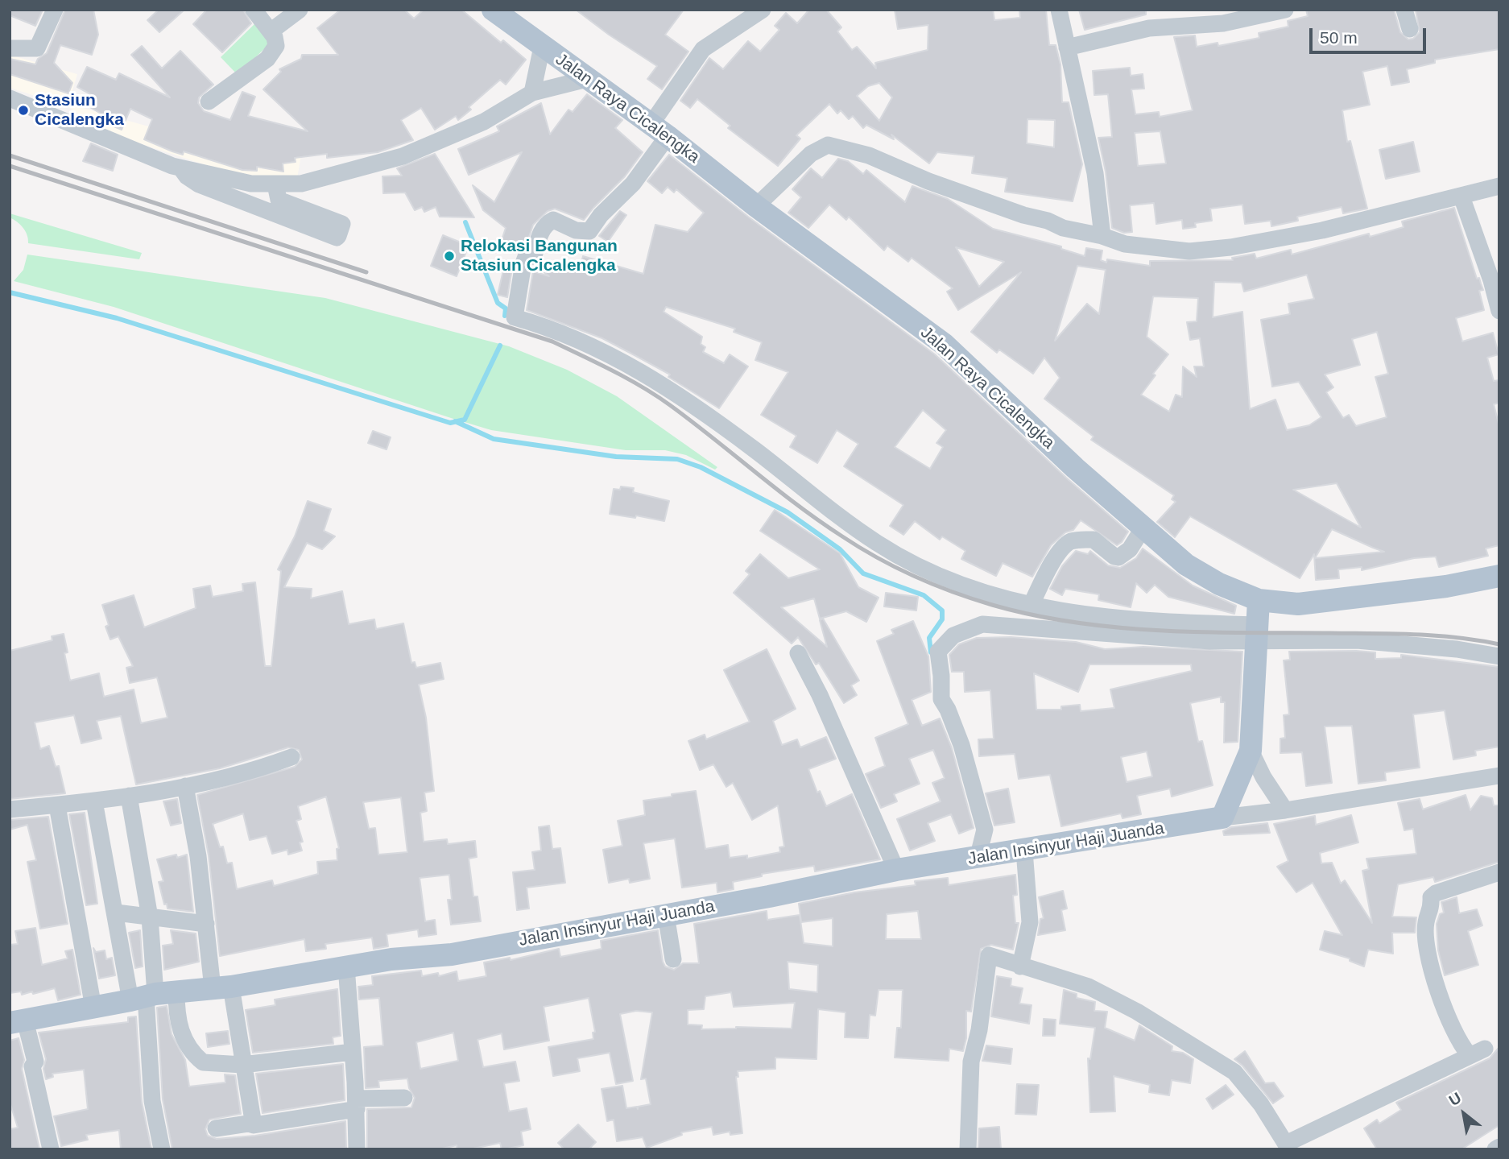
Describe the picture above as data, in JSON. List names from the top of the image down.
{
  "streets": {
    "main road": ["Jalan Raya Cicalengka", "Jalan Insinyur Haji Juanda"]
  },
  "places": ["Stasiun Cicalengka", "Relokasi Bangunan Stasiun Cicalengka"],
  "scale_bar": "50 m",
  "north": "top left"
}
